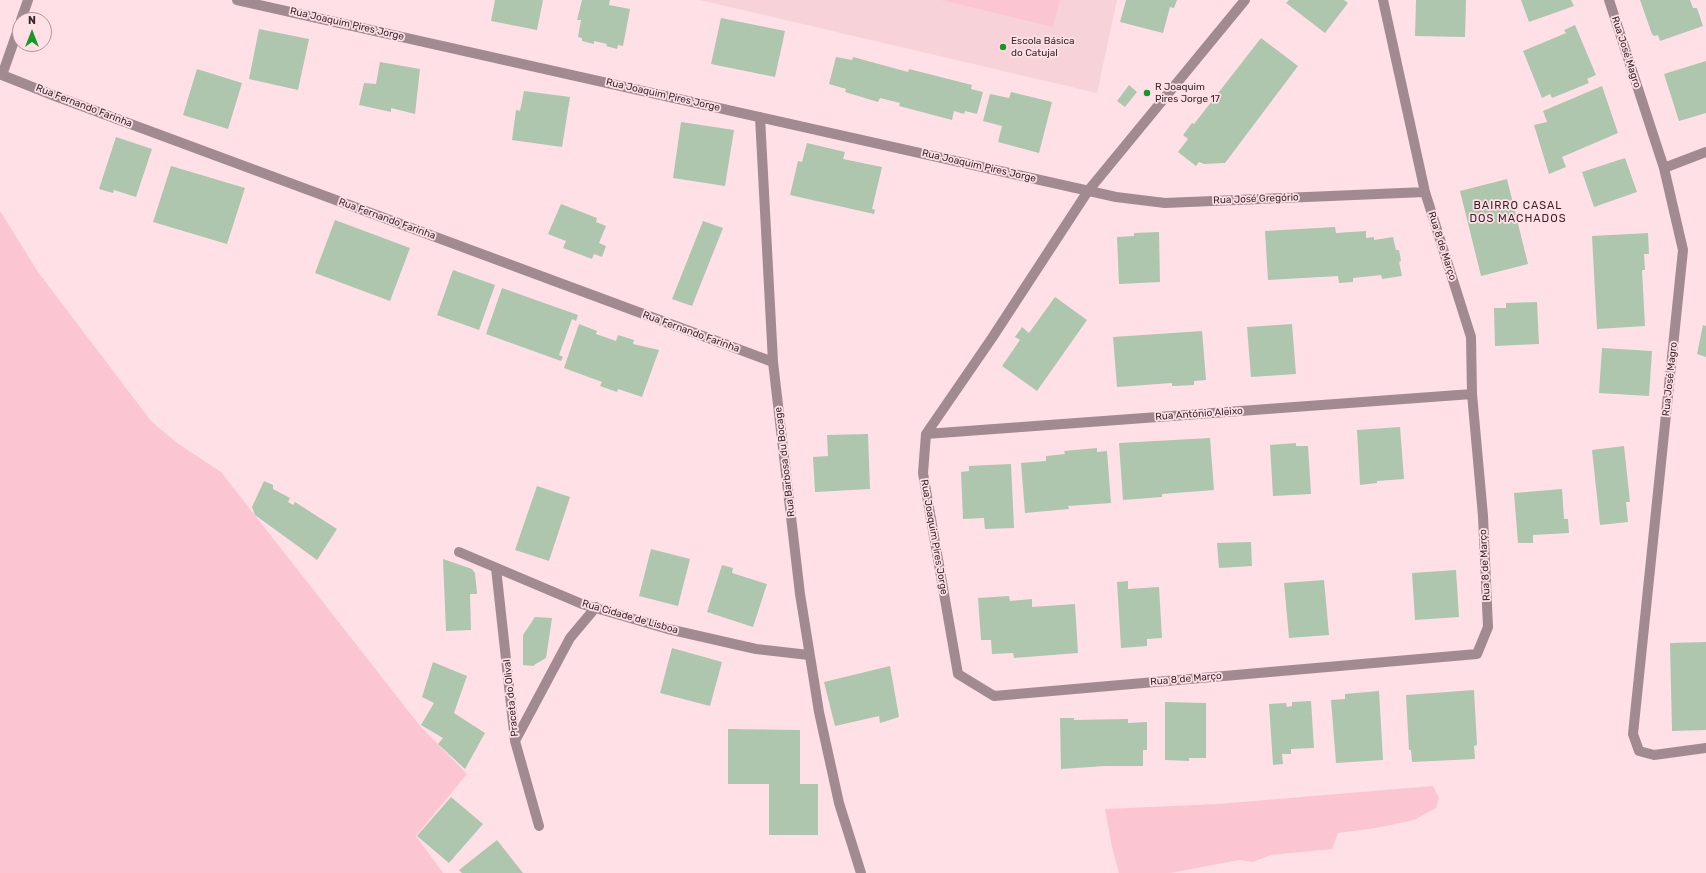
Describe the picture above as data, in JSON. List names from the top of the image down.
{
  "streets": {
    "street": [
      "Rua Joaquim Pires Jorge",
      "Rua José Magro",
      "Rua Fernando Farinha",
      "Rua José Gregório",
      "Rua 8 de Março",
      "Rua António Aleixo",
      "Rua Barbosa du Bocage",
      "Rua Cidade de Lisboa",
      "Praceta do Olival"
    ]
  },
  "crossings": [
    ["Rua Joaquim Pires Jorge", "Rua José Gregório"],
    ["Rua Joaquim Pires Jorge", "Rua 8 de Março"],
    ["Rua Joaquim Pires Jorge", "Rua António Aleixo"],
    ["Rua Joaquim Pires Jorge", "Rua Barbosa du Bocage"],
    ["Rua Fernando Farinha", "Rua Barbosa du Bocage"],
    ["Rua José Gregório", "Rua 8 de Março"],
    ["Rua 8 de Março", "Rua António Aleixo"],
    ["Rua Barbosa du Bocage", "Rua Cidade de Lisboa"],
    ["Rua Cidade de Lisboa", "Praceta do Olival"]
  ],
  "districts": ["BAIRRO CASAL DOS MACHADOS"],
  "places": ["Escola Básica do Catujal", "R Joaquim Pires Jorge 17"],
  "north": "top"
}
